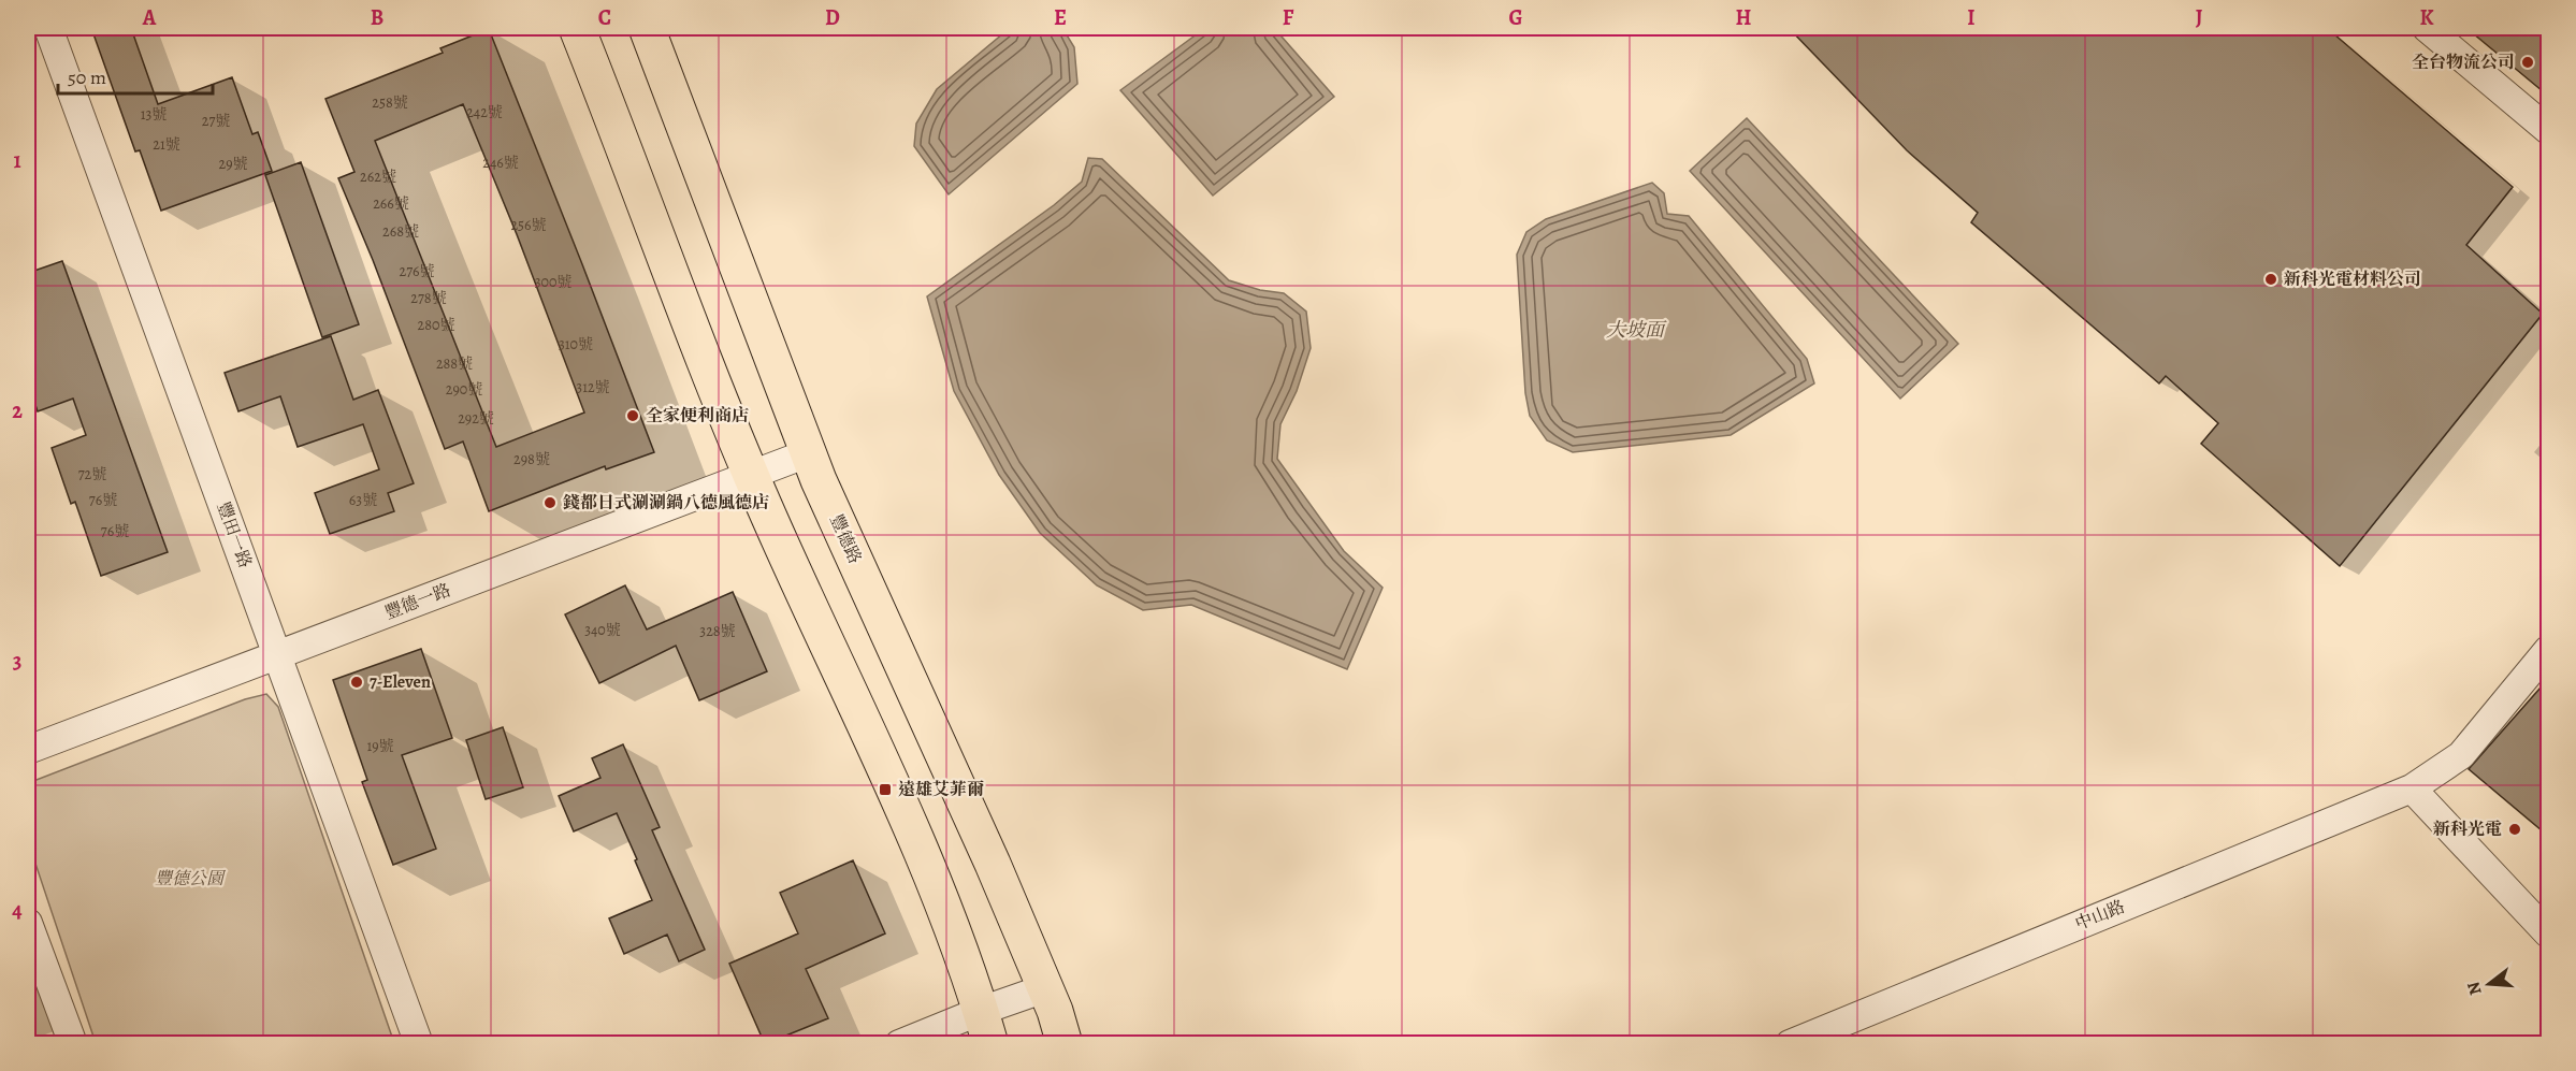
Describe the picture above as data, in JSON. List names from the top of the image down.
{
  "streets": {
    "main road": ["豐德路"],
    "street": ["豐田一路", "豐德一路", "中山路"]
  },
  "crossings": [
    ["豐田一路", "豐德一路"],
    ["豐德路", "豐德一路"]
  ],
  "water": ["大坡面"],
  "parks": ["豐德公園"],
  "places": {
    "other": [
      "全台物流公司",
      "新科光電材料公司",
      "全家便利商店",
      "錢都日式涮涮鍋八德風德店",
      "7-Eleven",
      "新科光電"
    ],
    "transit": ["遠雄艾菲爾"]
  },
  "house_numbers": [
    "258號",
    "242號",
    "13號",
    "27號",
    "21號",
    "246號",
    "29號",
    "262號",
    "266號",
    "256號",
    "268號",
    "276號",
    "300號",
    "278號",
    "280號",
    "310號",
    "288號",
    "312號",
    "290號",
    "292號",
    "298號",
    "72號",
    "76號",
    "63號",
    "76號",
    "340號",
    "328號",
    "19號"
  ],
  "scale_bar": "50 m",
  "north": "left",
  "grid": {
    "columns": [
      "A",
      "B",
      "C",
      "D",
      "E",
      "F",
      "G",
      "H",
      "I",
      "J",
      "K"
    ],
    "rows": [
      "1",
      "2",
      "3",
      "4"
    ]
  }
}
